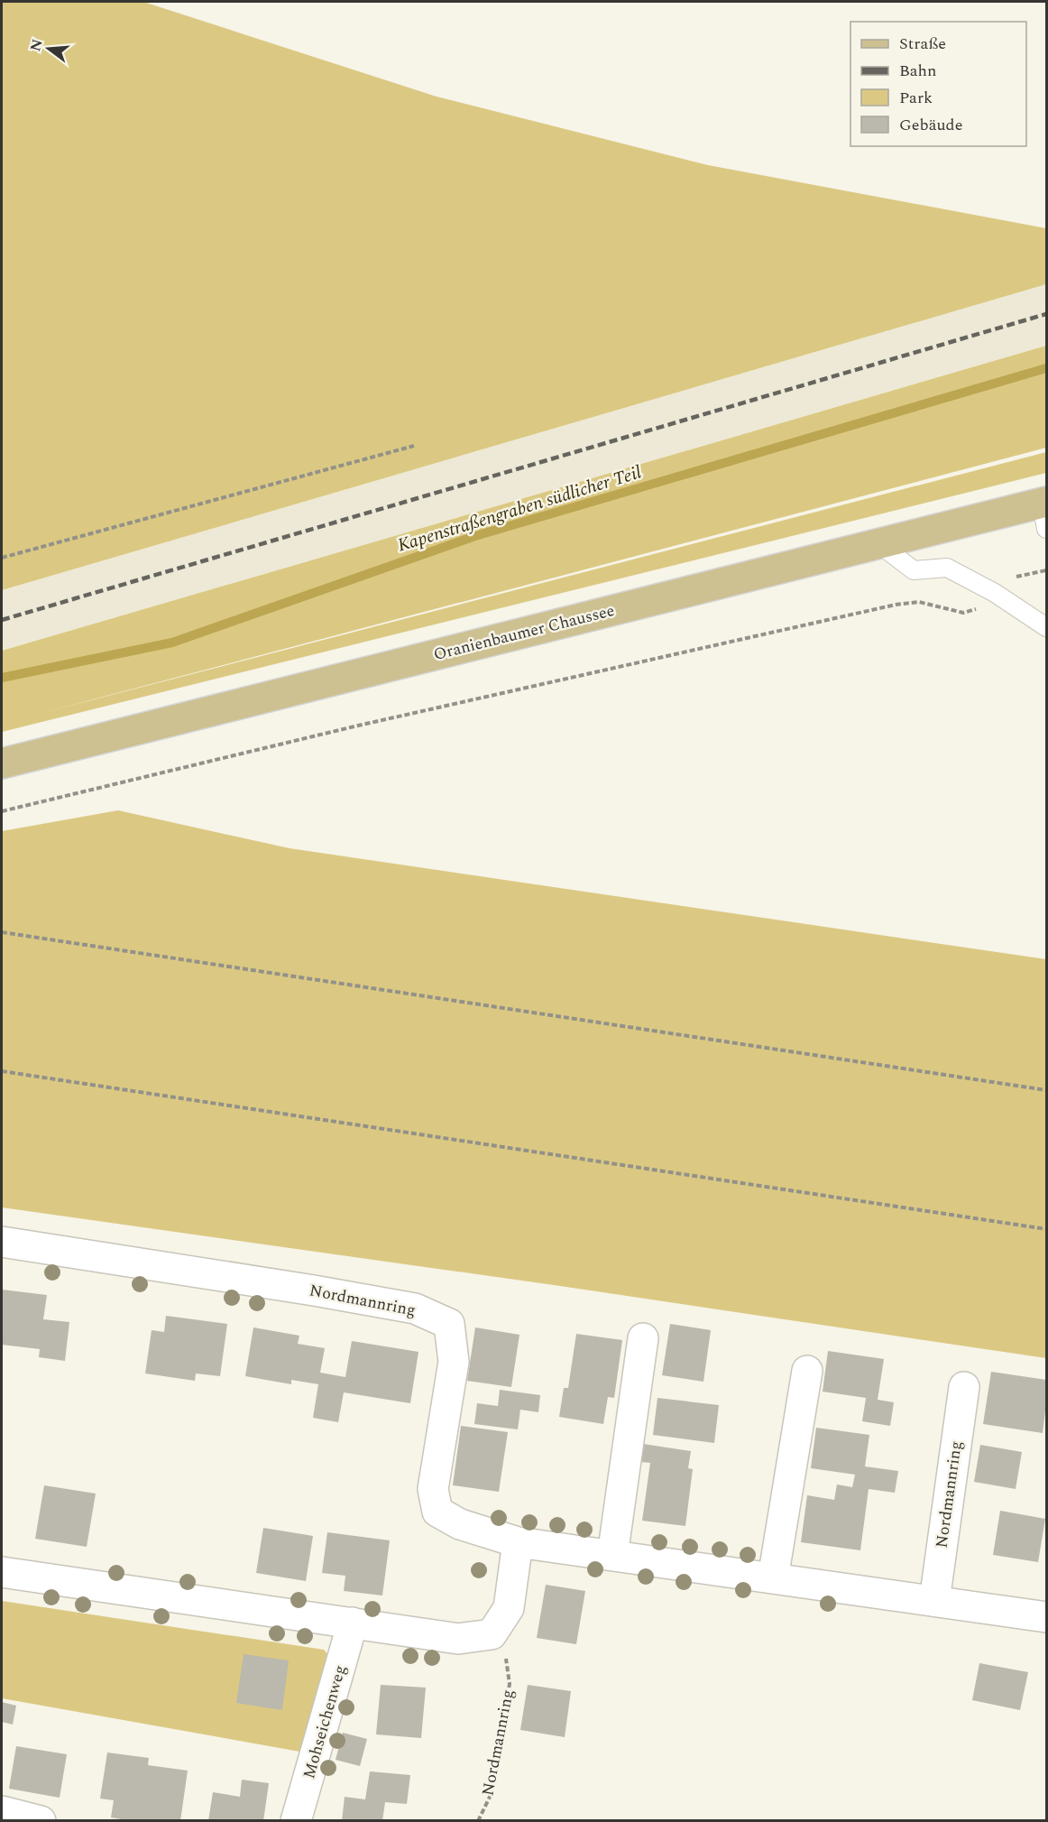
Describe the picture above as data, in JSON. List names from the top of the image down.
{
  "streets": {
    "main road": ["Oranienbaumer Chaussee"],
    "street": ["Nordmannring", "Mohseichenweg"]
  },
  "water": ["Kapenstraßengraben südlicher Teil"],
  "legend": [
    "Straße",
    "Bahn",
    "Park",
    "Gebäude"
  ],
  "north": "left"
}
